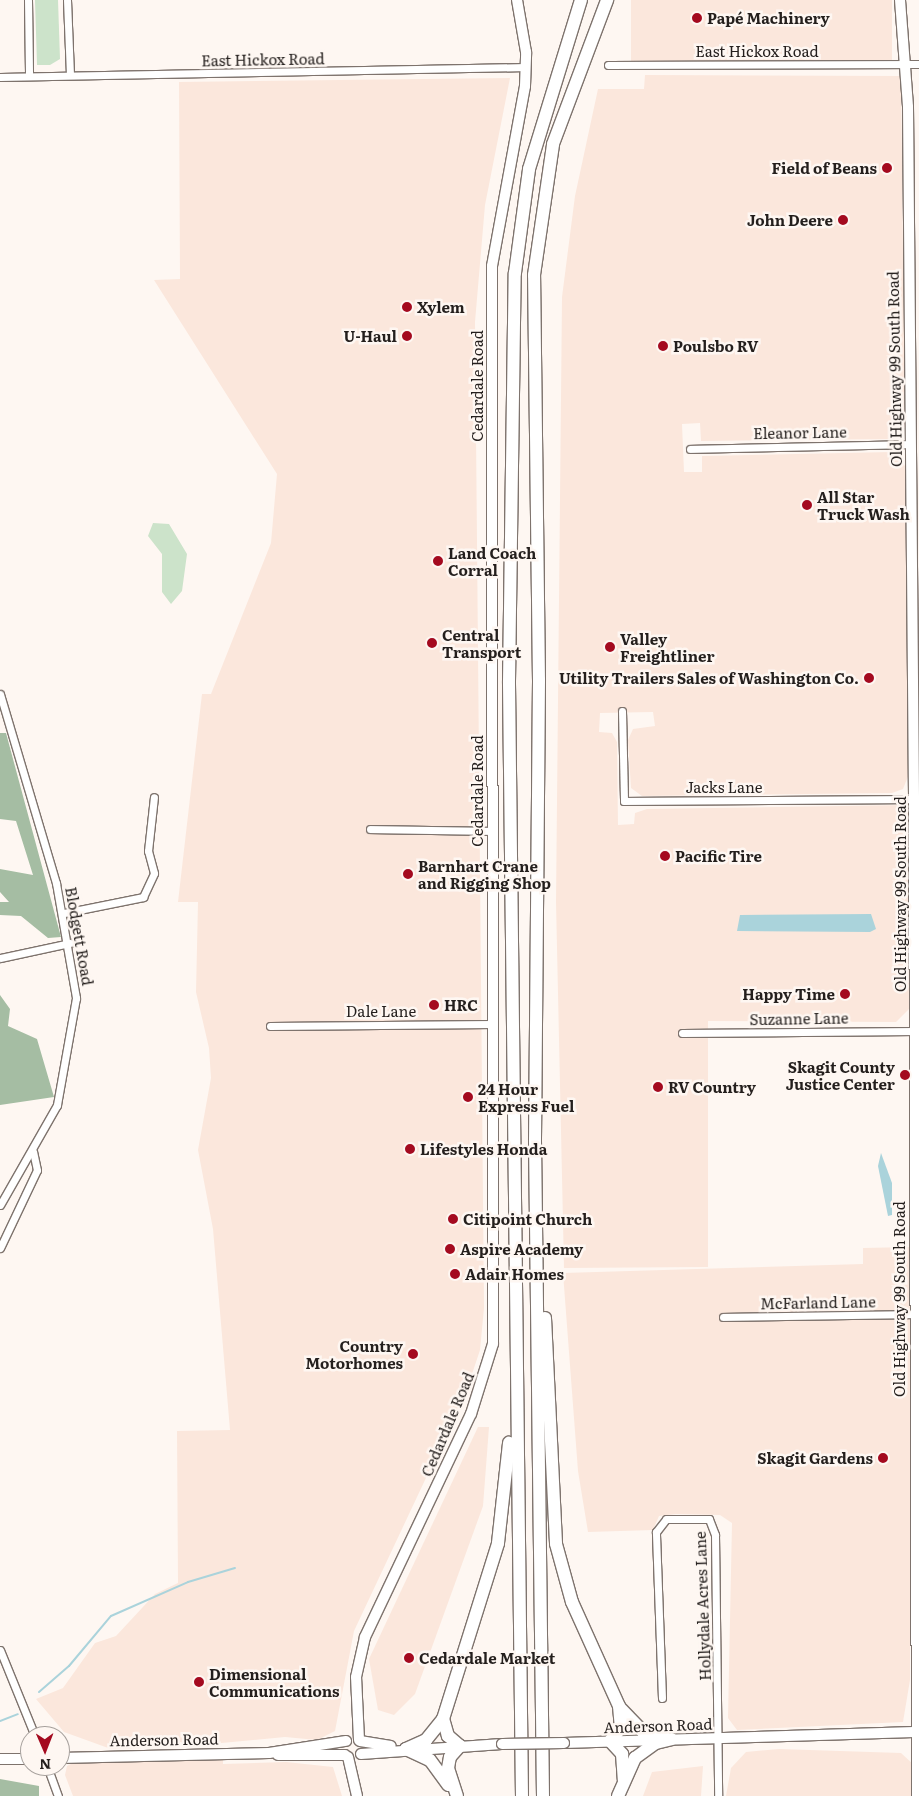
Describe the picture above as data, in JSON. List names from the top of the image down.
{
  "streets": {
    "street": [
      "East Hickox Road",
      "Old Highway 99 South Road",
      "Cedardale Road",
      "Eleanor Lane",
      "Jacks Lane",
      "Blodgett Road",
      "Dale Lane",
      "Suzanne Lane",
      "McFarland Lane",
      "Hollydale Acres Lane",
      "Anderson Road"
    ]
  },
  "crossings": [
    ["East Hickox Road", "Old Highway 99 South Road"],
    ["East Hickox Road", "Cedardale Road"],
    ["Old Highway 99 South Road", "Eleanor Lane"],
    ["Old Highway 99 South Road", "Jacks Lane"],
    ["Old Highway 99 South Road", "Suzanne Lane"],
    ["Old Highway 99 South Road", "McFarland Lane"],
    ["Old Highway 99 South Road", "Anderson Road"],
    ["Cedardale Road", "Dale Lane"],
    ["Cedardale Road", "Anderson Road"],
    ["Hollydale Acres Lane", "Anderson Road"]
  ],
  "places": [
    "Papé Machinery",
    "Field of Beans",
    "John Deere",
    "Xylem",
    "U-Haul",
    "Poulsbo RV",
    "All Star Truck Wash",
    "Land Coach Corral",
    "Central Transport",
    "Valley Freightliner",
    "Utility Trailers Sales of Washington Co.",
    "Pacific Tire",
    "Barnhart Crane and Rigging Shop",
    "Happy Time",
    "HRC",
    "Skagit County Justice Center",
    "RV Country",
    "24 Hour Express Fuel",
    "Lifestyles Honda",
    "Citipoint Church",
    "Aspire Academy",
    "Adair Homes",
    "Country Motorhomes",
    "Skagit Gardens",
    "Cedardale Market",
    "Dimensional Communications"
  ],
  "north": "bottom"
}
